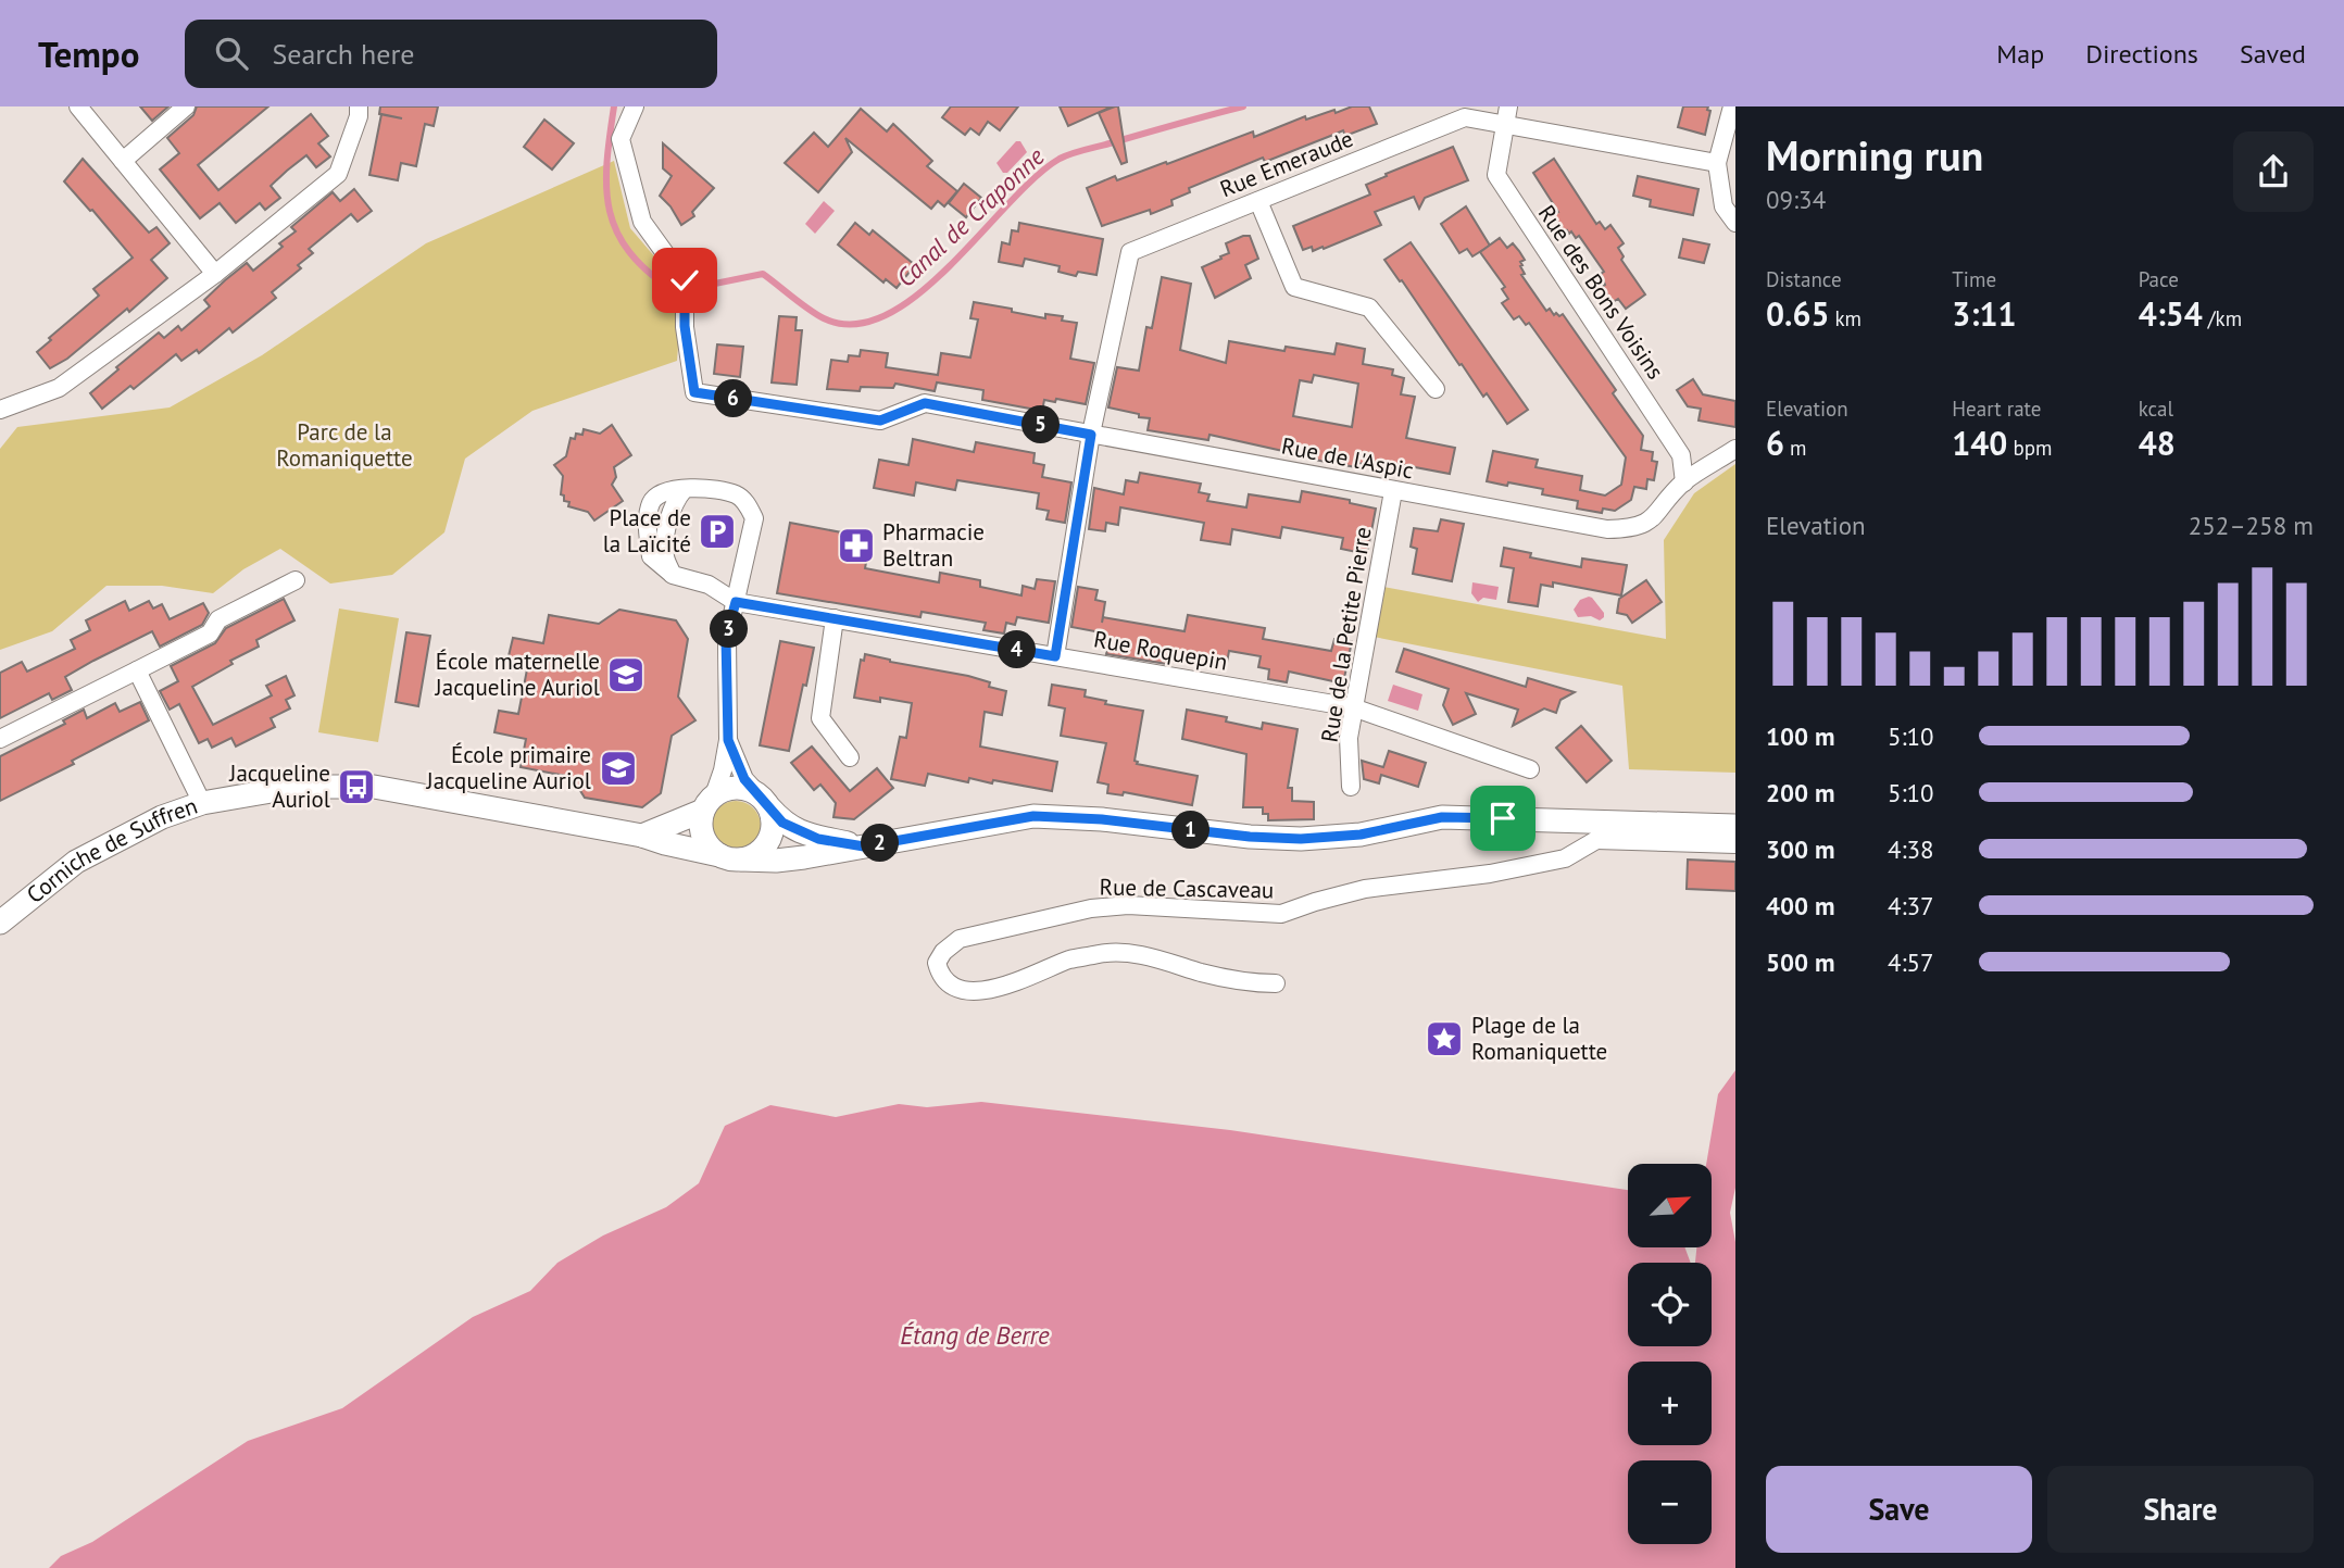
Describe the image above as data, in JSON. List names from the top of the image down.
{
  "streets": {
    "main road": ["Corniche de Suffren"],
    "street": [
      "Rue Emeraude",
      "Rue des Bons Voisins",
      "Rue de l'Aspic",
      "Rue de la Petite Pierre",
      "Rue Roquepin",
      "Rue de Cascaveau"
    ]
  },
  "crossings": [
    ["Rue Emeraude", "Rue des Bons Voisins"],
    ["Rue Emeraude", "Rue de l'Aspic"],
    ["Rue des Bons Voisins", "Rue de l'Aspic"],
    ["Rue de l'Aspic", "Rue de la Petite Pierre"],
    ["Rue de la Petite Pierre", "Rue Roquepin"],
    ["Corniche de Suffren", "Rue de Cascaveau"]
  ],
  "water": ["Canal de Craponne", "Étang de Berre"],
  "parks": ["Parc de la Romaniquette"],
  "places": {
    "parking": ["Place de la Laïcité"],
    "pharmacy": ["Pharmacie Beltran"],
    "school or university": ["École maternelle Jacqueline Auriol", "École primaire Jacqueline Auriol"],
    "bus stop": ["Jacqueline Auriol"],
    "place": ["Plage de la Romaniquette"]
  },
  "north": "top right",
  "page": {
    "header": "Tempo",
    "search": "Search here",
    "nav": ["Map", "Directions", "Saved"],
    "heading": ["Morning run", "09:34"],
    "stats": [
      ["Distance", "0.65 km"],
      ["Time", "3:11"],
      ["Pace", "4:54 /km"],
      ["Elevation", "6 m"],
      ["Heart rate", "140 bpm"],
      ["kcal", "48"]
    ],
    "pins": [
      "6",
      "5",
      "3",
      "4",
      "1",
      "2"
    ],
    "chart": ["Elevation", "252–258 m"],
    "list": [
      {
        "name": "100 m",
        "note": "5:10"
      },
      {
        "name": "200 m",
        "note": "5:10"
      },
      {
        "name": "300 m",
        "note": "4:38"
      },
      {
        "name": "400 m",
        "note": "4:37"
      },
      {
        "name": "500 m",
        "note": "4:57"
      }
    ],
    "map_buttons": ["+", "−"],
    "buttons": ["Save", "Share"]
  }
}
